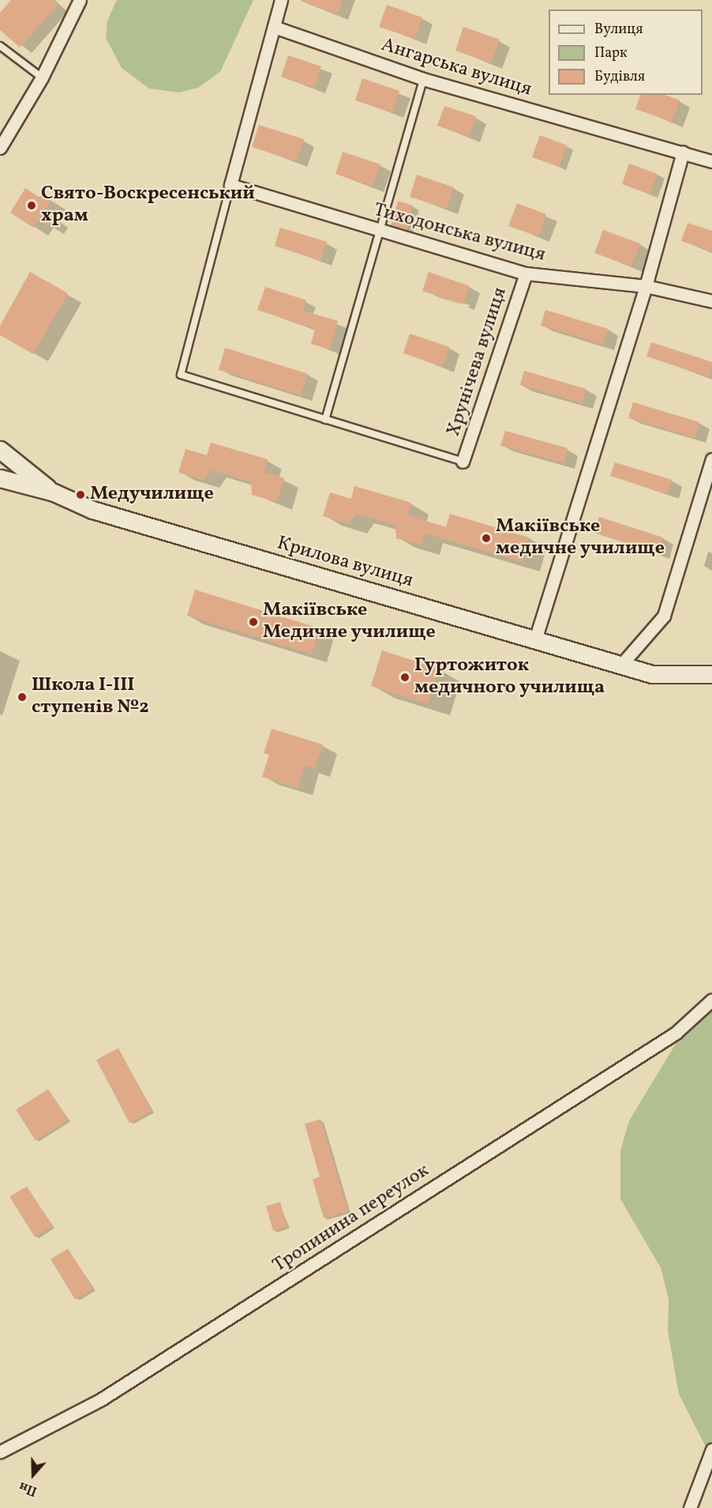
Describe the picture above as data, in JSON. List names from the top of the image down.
{
  "streets": {
    "main road": ["Крилова вулиця"],
    "street": [
      "Ангарська вулиця",
      "Тиходонська вулиця",
      "Хрунічева вулиця",
      "Тропинина переулок"
    ]
  },
  "crossings": [
    ["Тиходонська вулиця", "Хрунічева вулиця"]
  ],
  "places": [
    "Свято-Воскресенський храм",
    "Медучилище",
    "Макіївське медичне училище",
    "Макіївське Медичне училище",
    "Гуртожиток медичного училища",
    "Школа I-III ступенів №2"
  ],
  "legend": ["Вулиця", "Парк", "Будівля"],
  "north": "bottom"
}
